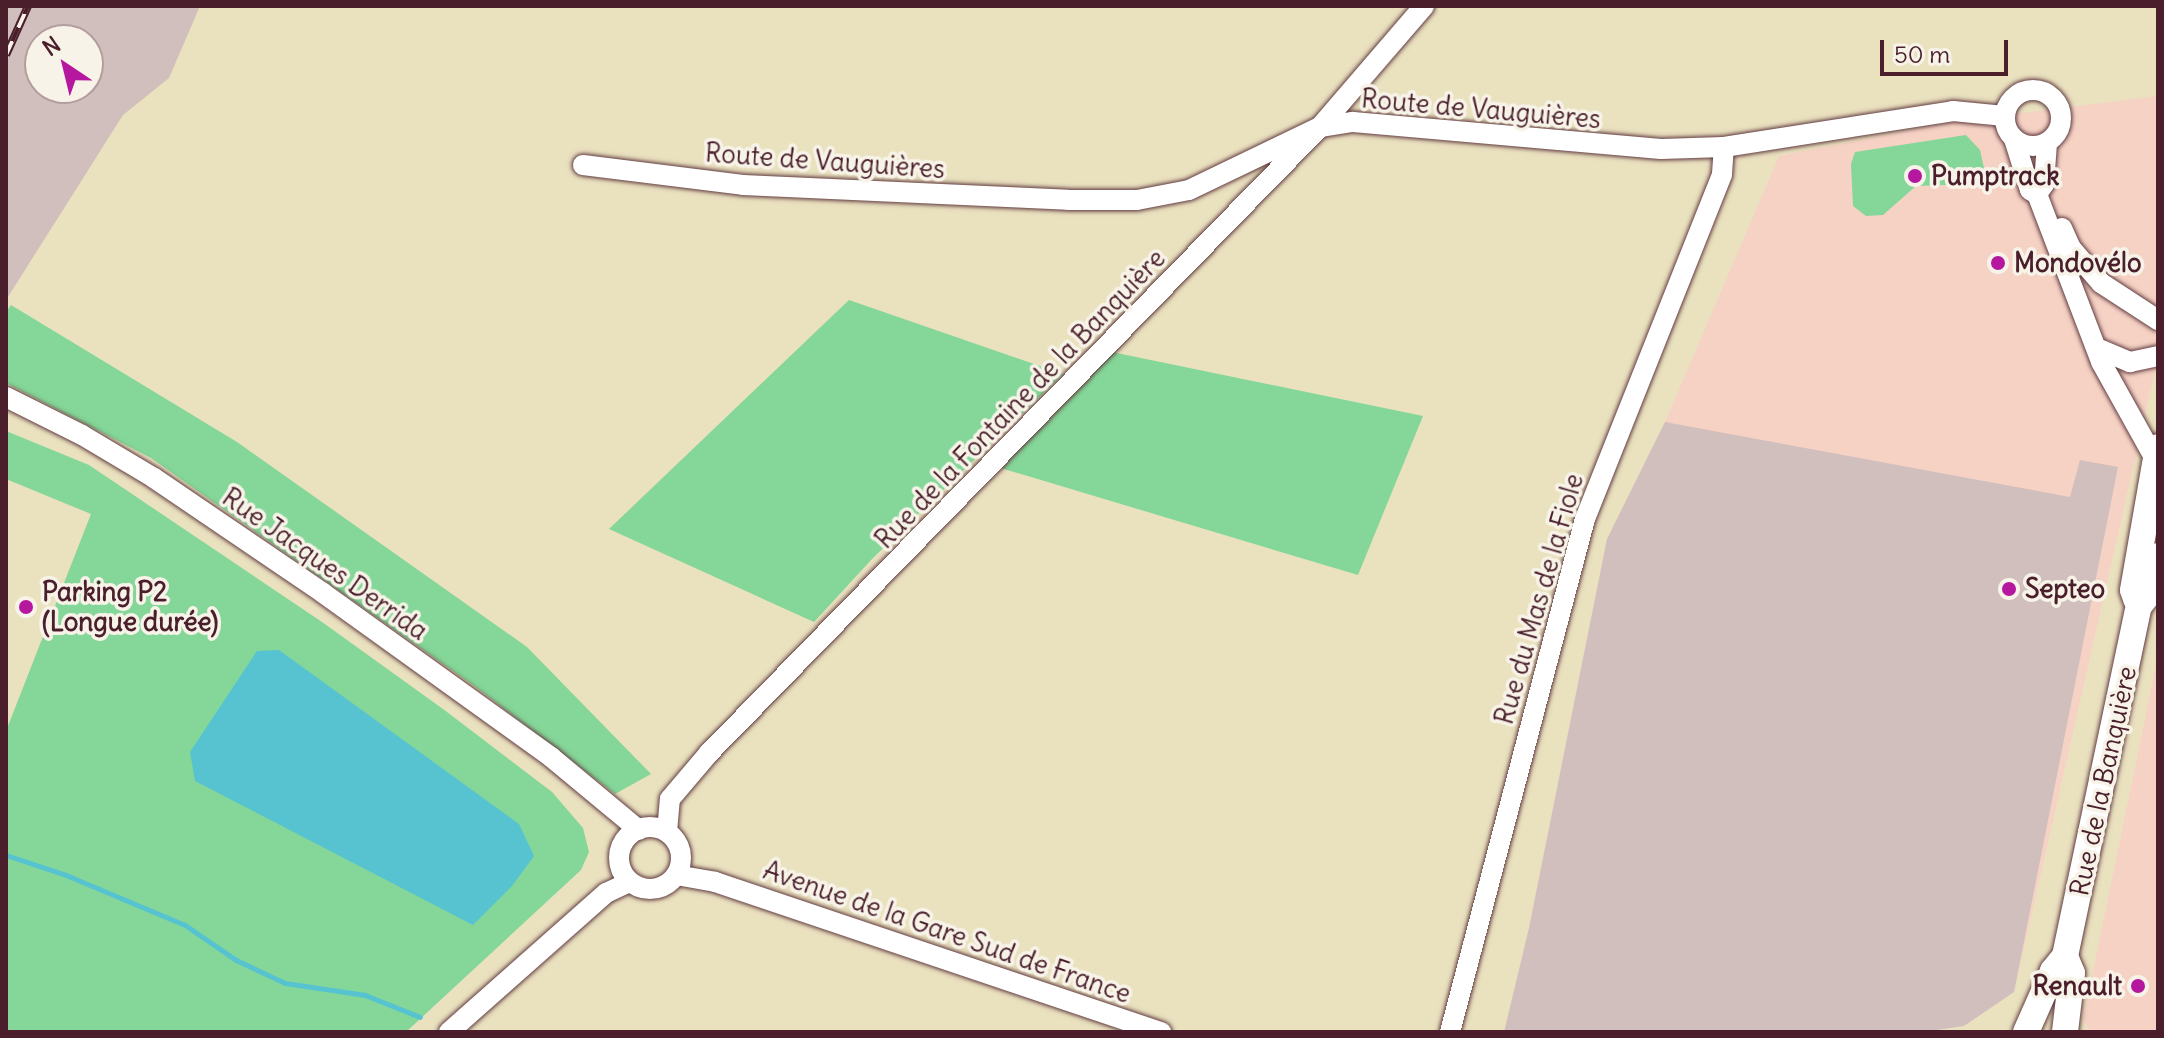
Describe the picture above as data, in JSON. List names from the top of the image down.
{
  "streets": {
    "main road": ["Rue de la Banquière"],
    "street": [
      "Route de Vauguières",
      "Rue de la Fontaine de la Banquière",
      "Rue Jacques Derrida",
      "Rue du Mas de la Fiole",
      "Avenue de la Gare Sud de France"
    ]
  },
  "crossings": [
    ["Route de Vauguières", "Rue de la Fontaine de la Banquière"],
    ["Route de Vauguières", "Rue du Mas de la Fiole"],
    ["Rue de la Fontaine de la Banquière", "Rue Jacques Derrida"],
    ["Rue de la Fontaine de la Banquière", "Avenue de la Gare Sud de France"],
    ["Rue Jacques Derrida", "Avenue de la Gare Sud de France"]
  ],
  "places": [
    "Pumptrack",
    "Mondovélo",
    "Septeo",
    "Parking P2 (Longue durée)",
    "Renault"
  ],
  "scale_bar": "50 m",
  "north": "top left"
}
